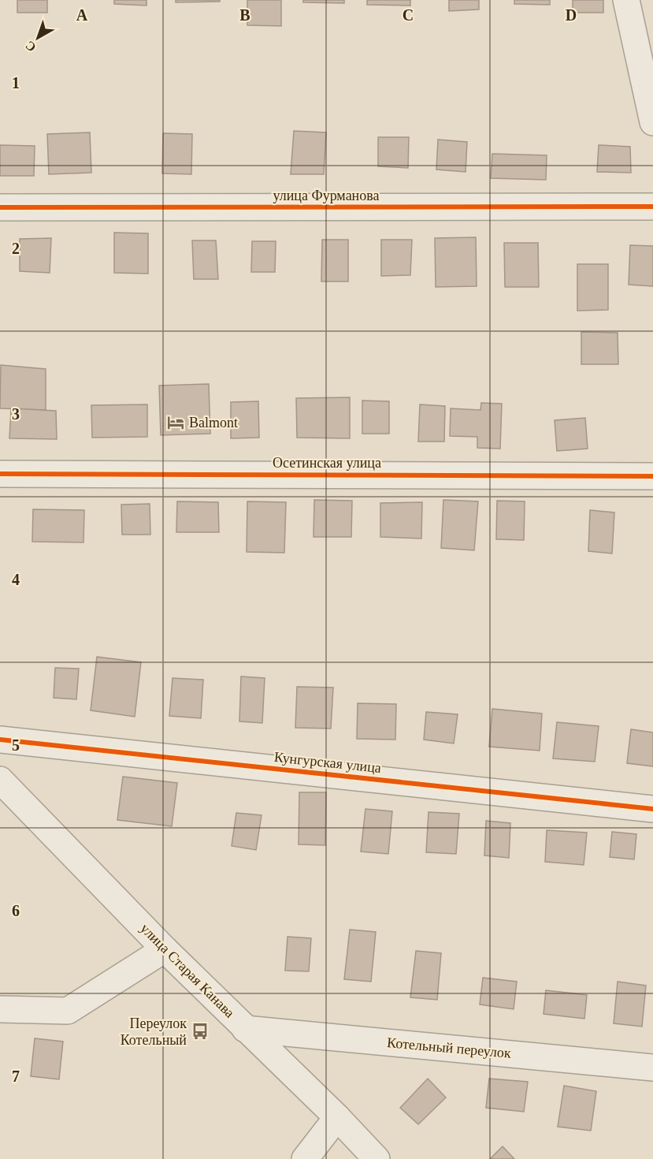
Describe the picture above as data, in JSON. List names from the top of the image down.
{
  "streets": {
    "street": [
      "улица Фурманова",
      "Осетинская улица",
      "Кунгурская улица",
      "улица Старая Канава",
      "Котельный переулок"
    ]
  },
  "crossings": [
    ["улица Старая Канава", "Котельный переулок"]
  ],
  "places": {
    "hotel": ["Balmont"],
    "bus stop": ["Переулок Котельный"]
  },
  "north": "bottom left",
  "grid": {
    "columns": [
      "A",
      "B",
      "C",
      "D"
    ],
    "rows": [
      "1",
      "2",
      "3",
      "4",
      "5",
      "6",
      "7"
    ]
  }
}
